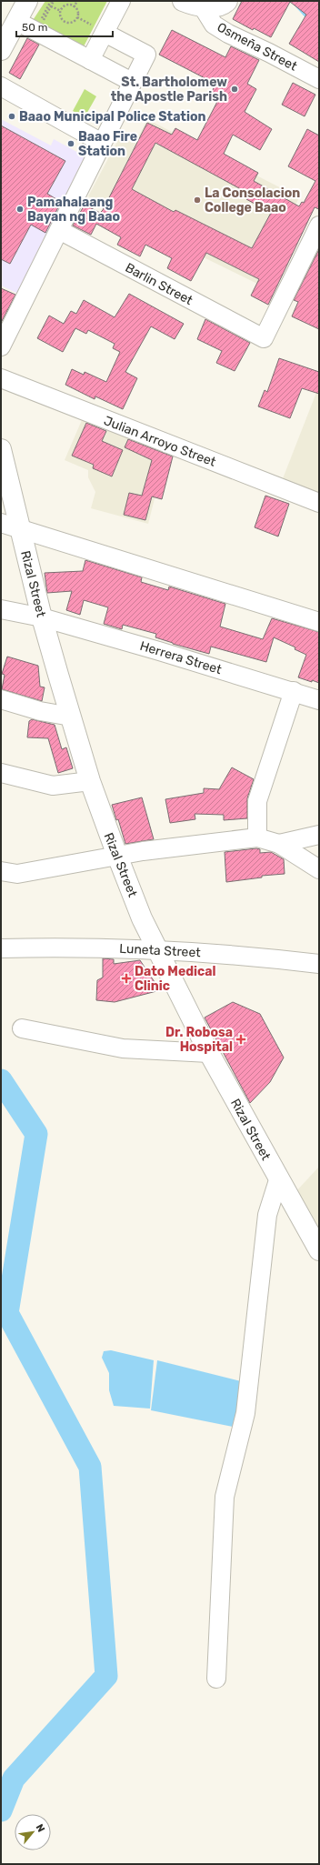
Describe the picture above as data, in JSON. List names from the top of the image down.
{
  "streets": {
    "main road": ["Rizal Street"],
    "street": [
      "Osmeña Street",
      "Barlin Street",
      "Julian Arroyo Street",
      "Herrera Street",
      "Luneta Street"
    ]
  },
  "crossings": [
    ["Rizal Street", "Herrera Street"],
    ["Rizal Street", "Luneta Street"]
  ],
  "places": {
    "other": [
      "St. Bartholomew the Apostle Parish",
      "Baao Municipal Police Station",
      "Baao Fire Station",
      "La Consolacion College Baao",
      "Pamahalaang Bayan ng Baao"
    ],
    "health": ["Dato Medical Clinic", "Dr. Robosa Hospital"]
  },
  "scale_bar": "50 m",
  "north": "top right"
}
